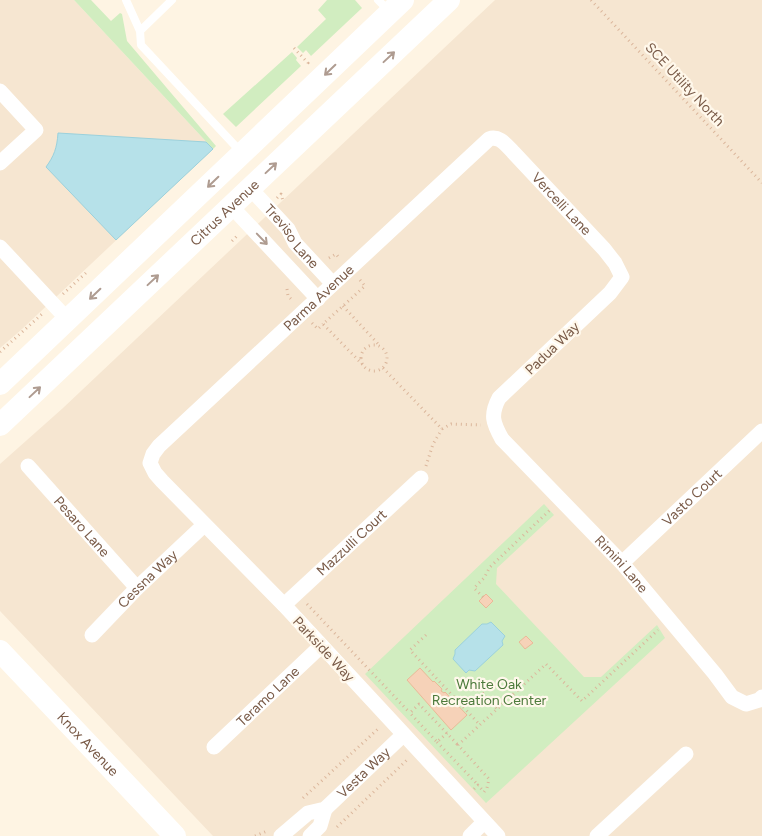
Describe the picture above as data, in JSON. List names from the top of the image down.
{
  "streets": {
    "main road": ["Citrus Avenue", "Knox Avenue"],
    "street": [
      "Vercelli Lane",
      "Treviso Lane",
      "Parma Avenue",
      "Padua Way",
      "Vasto Court",
      "Pesaro Lane",
      "Mazzulli Court",
      "Rimini Lane",
      "Cessna Way",
      "Parkside Way",
      "Teramo Lane",
      "Vesta Way"
    ],
    "path": ["SCE Utility North"]
  },
  "crossings": [
    ["Vercelli Lane", "Parma Avenue"],
    ["Vercelli Lane", "Padua Way"],
    ["Citrus Avenue", "Treviso Lane"],
    ["Treviso Lane", "Parma Avenue"],
    ["Parma Avenue", "Parkside Way"],
    ["Padua Way", "Rimini Lane"],
    ["Vasto Court", "Rimini Lane"],
    ["Pesaro Lane", "Cessna Way"],
    ["Mazzulli Court", "Parkside Way"],
    ["Cessna Way", "Parkside Way"],
    ["Parkside Way", "Teramo Lane"],
    ["Parkside Way", "Vesta Way"]
  ],
  "parks": ["White Oak Recreation Center"]
}
